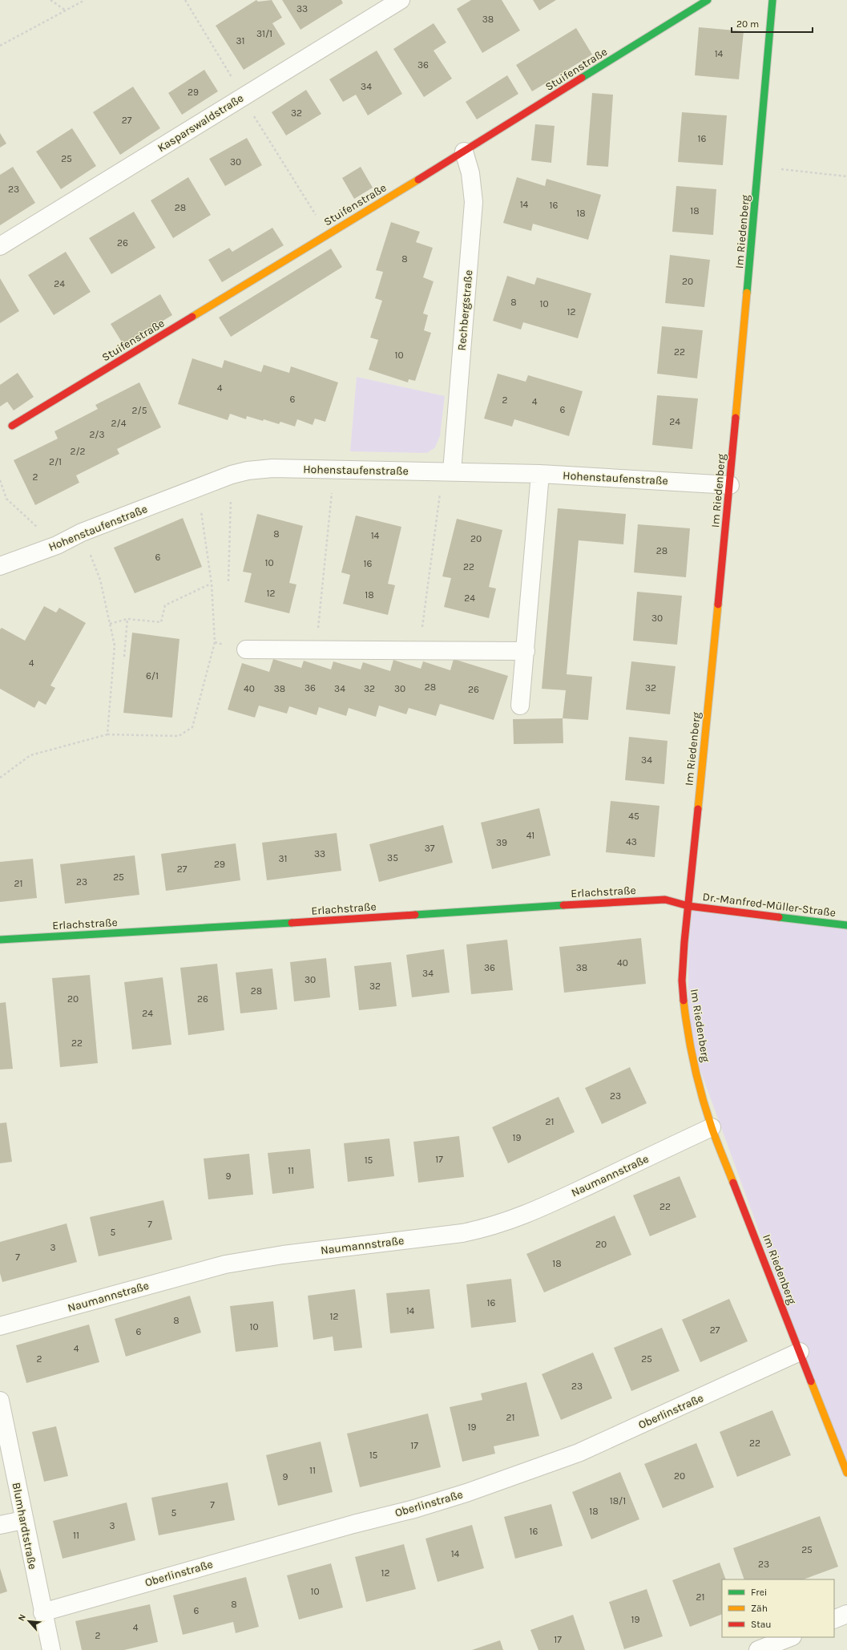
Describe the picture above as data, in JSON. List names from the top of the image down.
{
  "streets": {
    "street": [
      "Stuifenstraße",
      "Kasparswaldstraße",
      "Im Riedenberg",
      "Rechbergstraße",
      "Hohenstaufenstraße",
      "Erlachstraße",
      "Dr.-Manfred-Müller-Straße",
      "Naumannstraße",
      "Oberlinstraße",
      "Blumhardtstraße"
    ]
  },
  "crossings": [
    ["Stuifenstraße", "Rechbergstraße"],
    ["Im Riedenberg", "Hohenstaufenstraße"],
    ["Im Riedenberg", "Erlachstraße"],
    ["Im Riedenberg", "Dr.-Manfred-Müller-Straße"],
    ["Im Riedenberg", "Naumannstraße"],
    ["Im Riedenberg", "Oberlinstraße"],
    ["Rechbergstraße", "Hohenstaufenstraße"],
    ["Erlachstraße", "Dr.-Manfred-Müller-Straße"],
    ["Oberlinstraße", "Blumhardtstraße"]
  ],
  "house_numbers": [
    "33",
    "38",
    "31/1",
    "31",
    "14",
    "36",
    "34",
    "29",
    "32",
    "27",
    "16",
    "25",
    "30",
    "23",
    "14",
    "16",
    "28",
    "18",
    "18",
    "26",
    "8",
    "20",
    "24",
    "8",
    "10",
    "12",
    "22",
    "10",
    "4",
    "6",
    "2",
    "4",
    "6",
    "2/5",
    "24",
    "2/4",
    "2/3",
    "2/2",
    "2/1",
    "2",
    "8",
    "14",
    "20",
    "28",
    "6",
    "10",
    "16",
    "22",
    "12",
    "18",
    "24",
    "30",
    "4",
    "6/1",
    "28",
    "36",
    "32",
    "40",
    "38",
    "34",
    "32",
    "30",
    "26",
    "34",
    "45",
    "41",
    "43",
    "39",
    "37",
    "33",
    "35",
    "31",
    "29",
    "27",
    "25",
    "23",
    "21",
    "40",
    "36",
    "38",
    "34",
    "30",
    "32",
    "28",
    "20",
    "26",
    "24",
    "22",
    "23",
    "21",
    "19",
    "17",
    "15",
    "11",
    "9",
    "22",
    "7",
    "5",
    "20",
    "3",
    "7",
    "18",
    "16",
    "14",
    "12",
    "8",
    "10",
    "27",
    "6",
    "4",
    "2",
    "25",
    "23",
    "21",
    "19",
    "22",
    "17",
    "15",
    "11",
    "20",
    "9",
    "18/1",
    "7",
    "18",
    "5",
    "3",
    "16",
    "11",
    "25",
    "14",
    "23",
    "12",
    "10",
    "21",
    "8",
    "6",
    "19",
    "4",
    "2",
    "17"
  ],
  "legend": ["Frei", "Zäh", "Stau"],
  "scale_bar": "20 m",
  "north": "top left"
}
